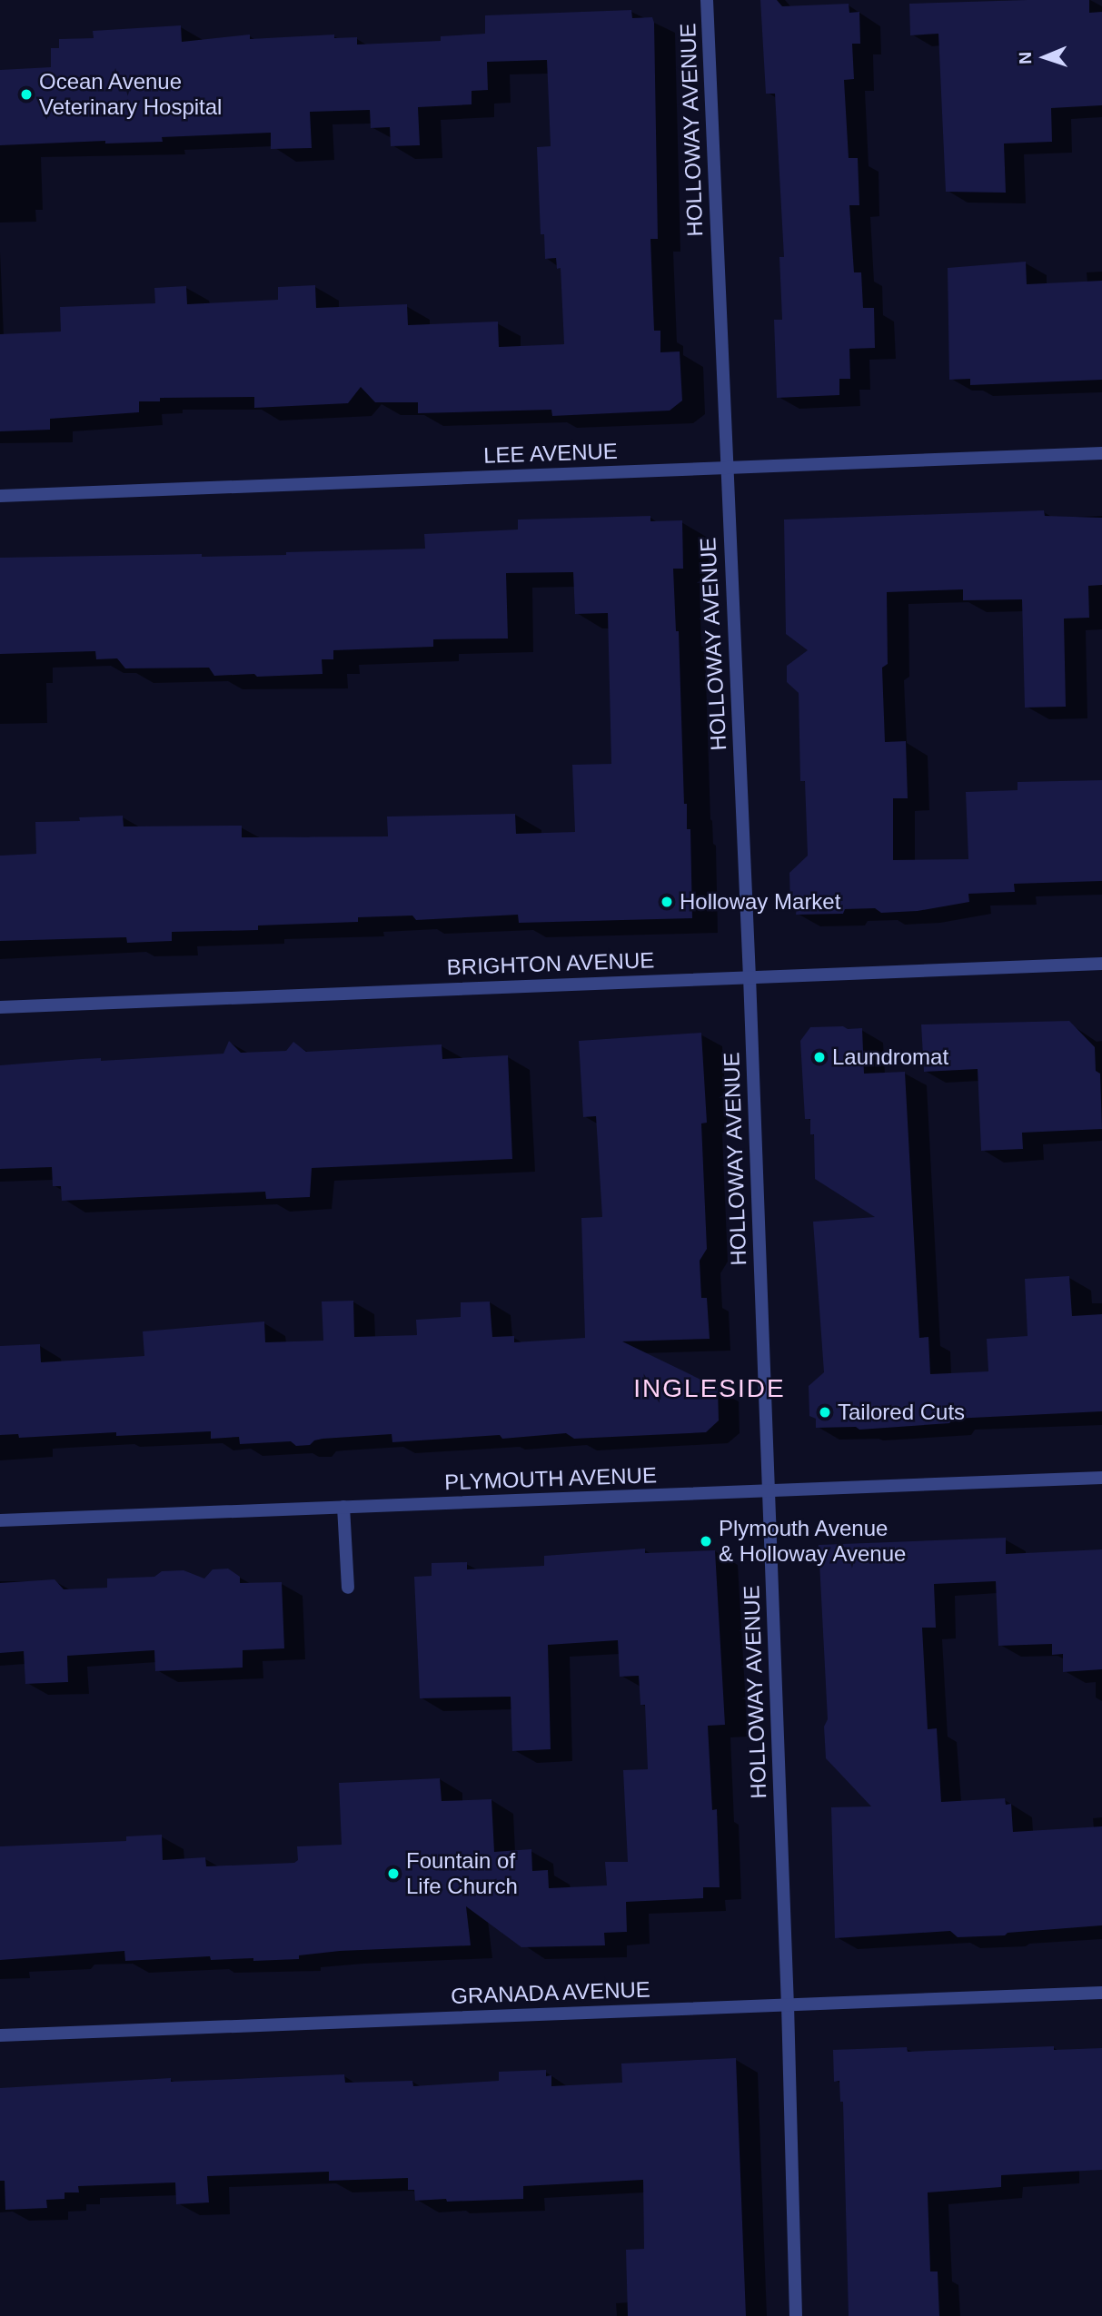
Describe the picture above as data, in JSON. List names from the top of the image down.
{
  "streets": {
    "street": [
      "HOLLOWAY AVENUE",
      "LEE AVENUE",
      "BRIGHTON AVENUE",
      "PLYMOUTH AVENUE",
      "GRANADA AVENUE"
    ]
  },
  "crossings": [
    ["HOLLOWAY AVENUE", "LEE AVENUE"],
    ["HOLLOWAY AVENUE", "BRIGHTON AVENUE"],
    ["HOLLOWAY AVENUE", "PLYMOUTH AVENUE"],
    ["HOLLOWAY AVENUE", "GRANADA AVENUE"]
  ],
  "districts": ["INGLESIDE"],
  "places": [
    "Ocean Avenue Veterinary Hospital",
    "Holloway Market",
    "Laundromat",
    "Tailored Cuts",
    "Plymouth Avenue & Holloway Avenue",
    "Fountain of Life Church"
  ],
  "north": "left"
}
